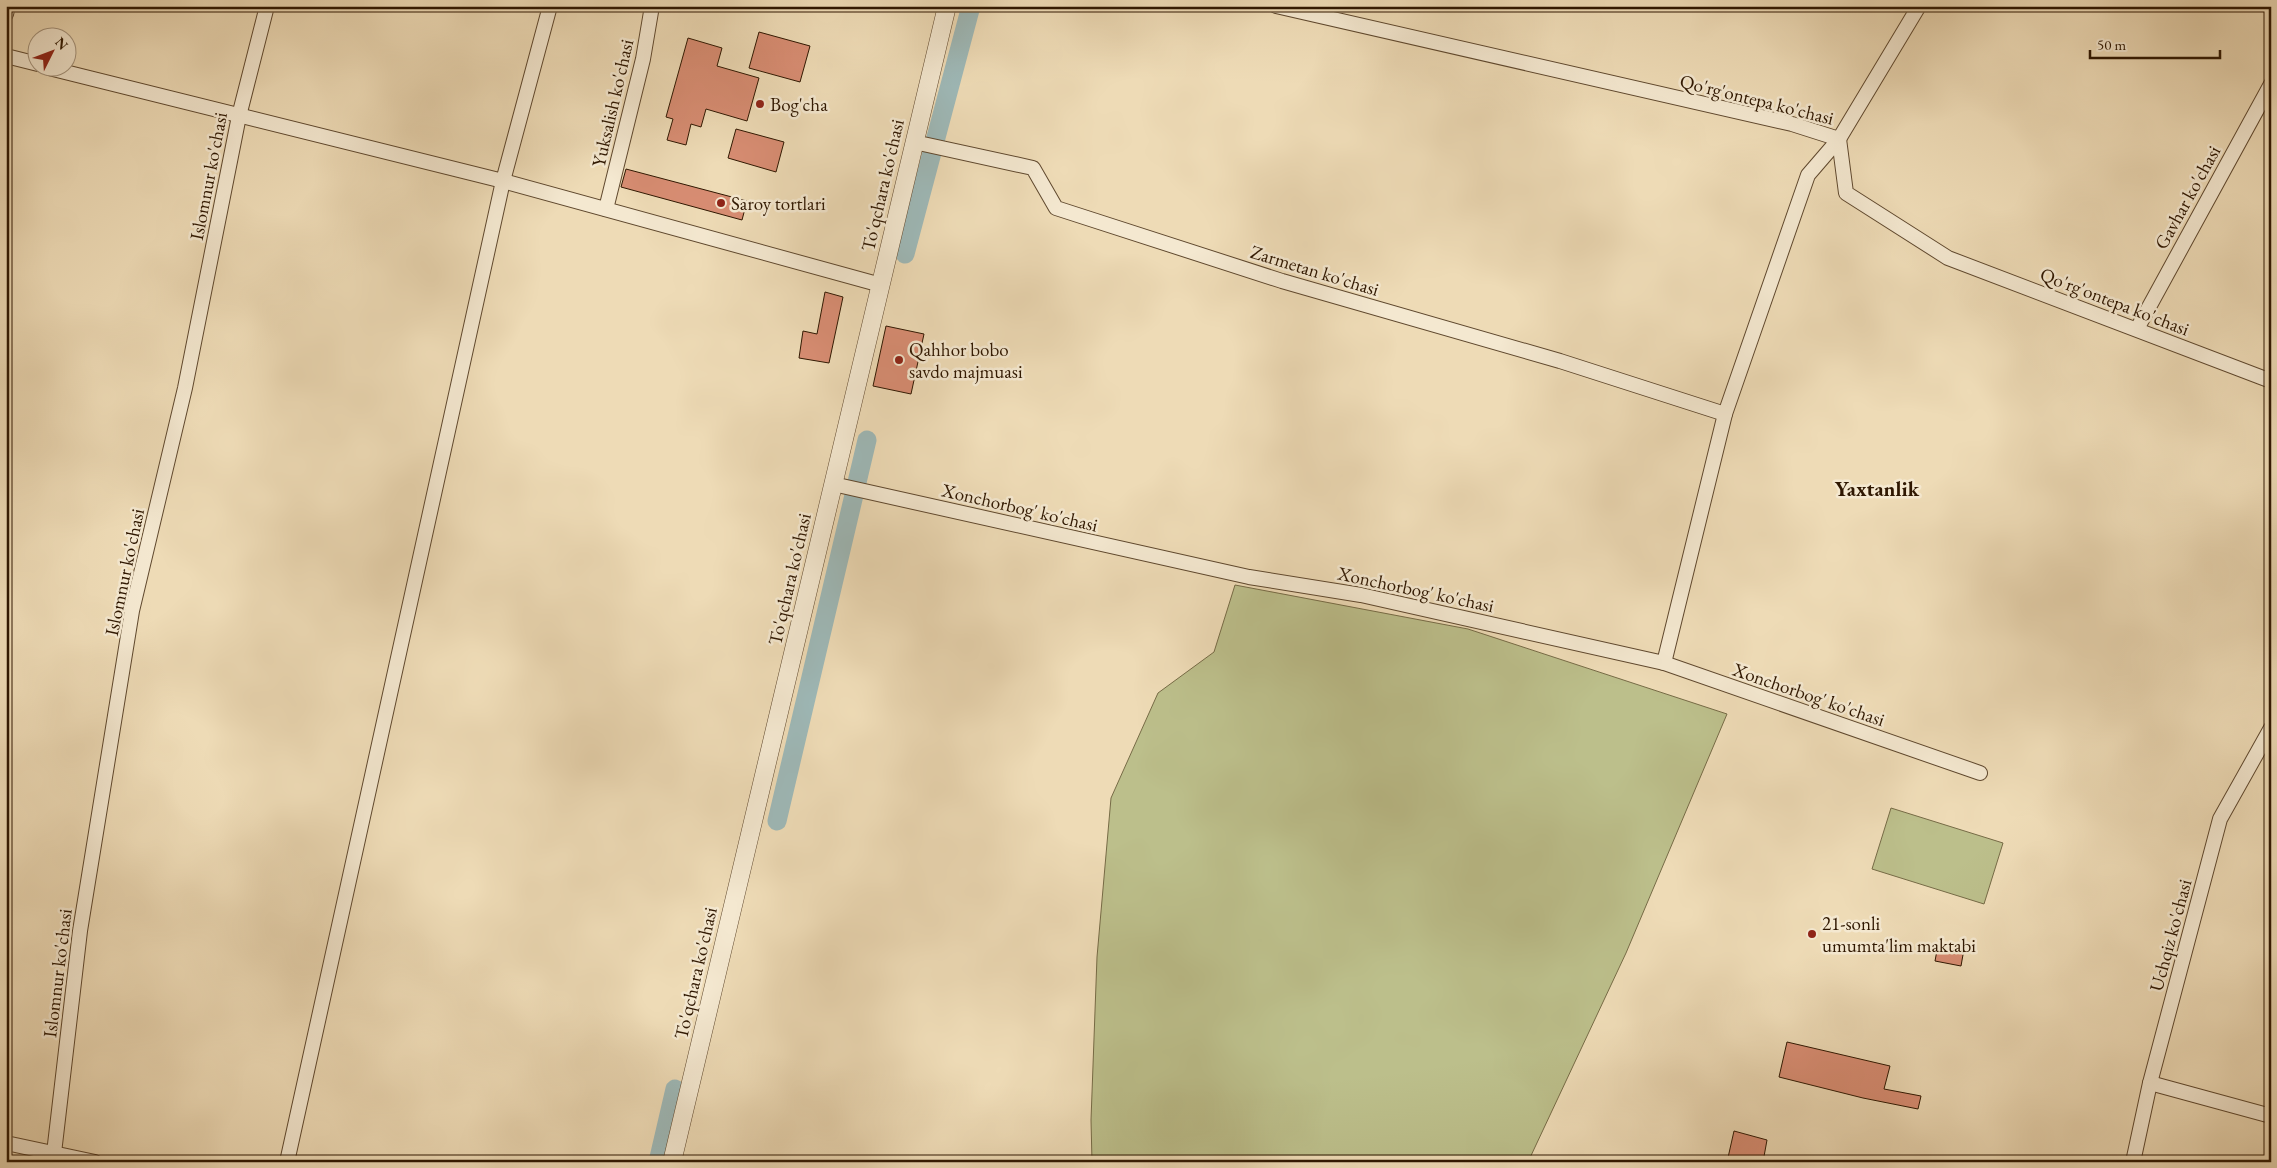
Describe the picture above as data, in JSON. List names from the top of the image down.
{
  "streets": {
    "street": [
      "Qo'rg'ontepa ko'chasi",
      "Yuksalish ko'chasi",
      "Islomnur ko'chasi",
      "To'qchara ko'chasi",
      "Gavhar ko'chasi",
      "Zarmetan ko'chasi",
      "Xonchorbog' ko'chasi",
      "Uchqiz ko'chasi"
    ]
  },
  "crossings": [
    ["Qo'rg'ontepa ko'chasi", "Gavhar ko'chasi"],
    ["To'qchara ko'chasi", "Zarmetan ko'chasi"],
    ["To'qchara ko'chasi", "Xonchorbog' ko'chasi"]
  ],
  "districts": ["Yaxtanlik"],
  "places": [
    "Bog'cha",
    "Saroy tortlari",
    "Qahhor bobo savdo majmuasi",
    "21-sonli umumta'lim maktabi"
  ],
  "scale_bar": "50 m",
  "north": "top right"
}
